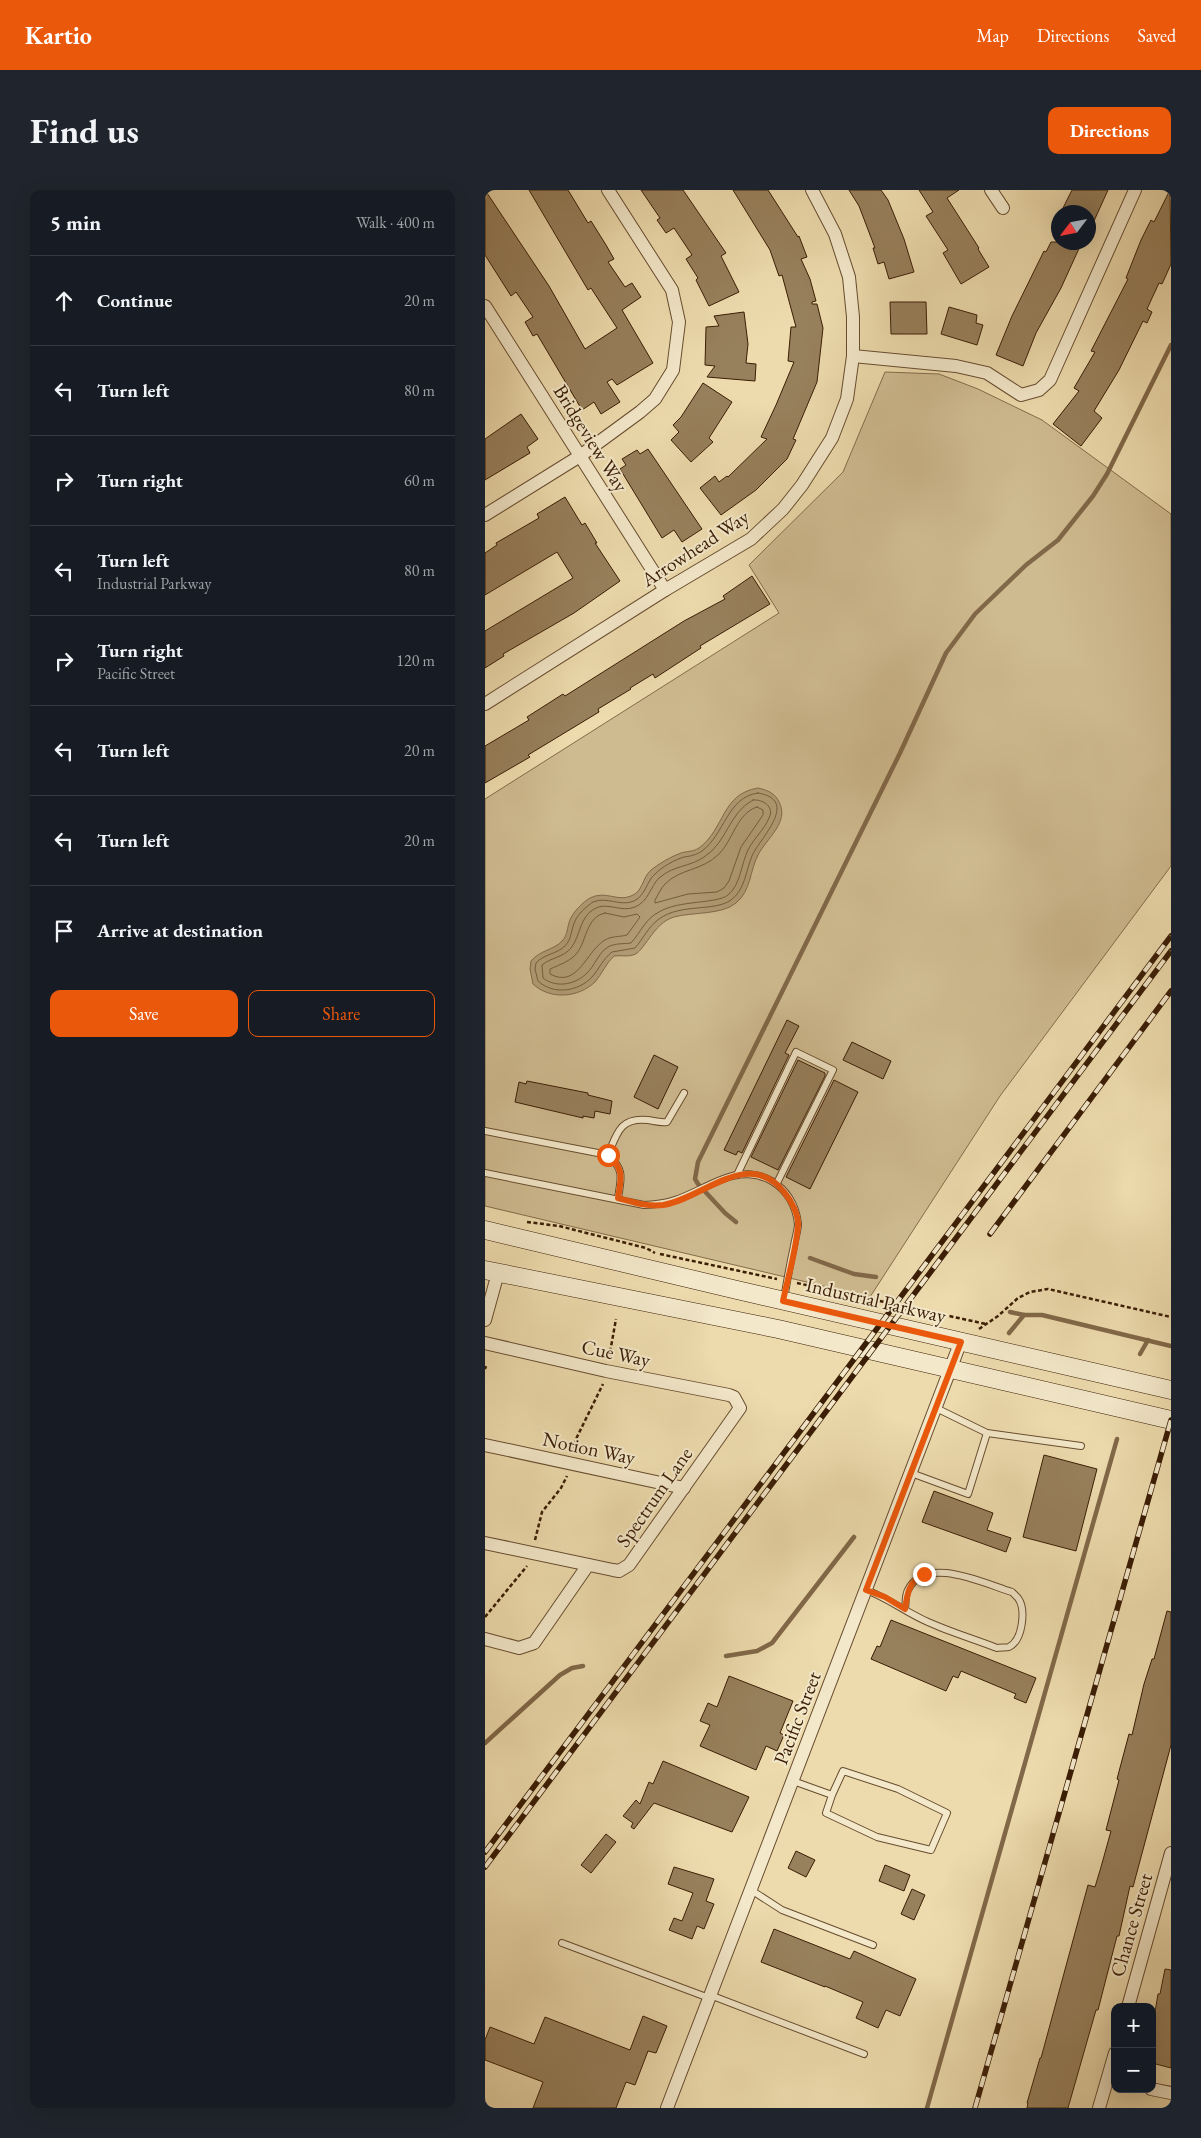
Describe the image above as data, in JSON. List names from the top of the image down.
{
  "streets": {
    "main road": ["Industrial Parkway"],
    "street": [
      "Bridgeview Way",
      "Arrowhead Way",
      "Cue Way",
      "Notion Way",
      "Spectrum Lane",
      "Pacific Street",
      "Chance Street"
    ]
  },
  "crossings": [
    ["Bridgeview Way", "Arrowhead Way"],
    ["Industrial Parkway", "Pacific Street"],
    ["Cue Way", "Spectrum Lane"],
    ["Notion Way", "Spectrum Lane"]
  ],
  "north": "bottom left",
  "page": {
    "header": "Kartio",
    "nav": ["Map", "Directions", "Saved"],
    "buttons": [
      "Directions",
      ["Save", "Share"]
    ],
    "title": "Find us",
    "heading": ["5 min", "Walk · 400 m"],
    "list": [
      ["Continue", "20 m"],
      ["Turn left", "80 m"],
      ["Turn right", "60 m"],
      ["Turn left", "Industrial Parkway", "80 m"],
      ["Turn right", "Pacific Street", "120 m"],
      ["Turn left", "20 m"],
      ["Turn left", "20 m"],
      "Arrive at destination"
    ],
    "map_buttons": ["+", "−"]
  }
}
